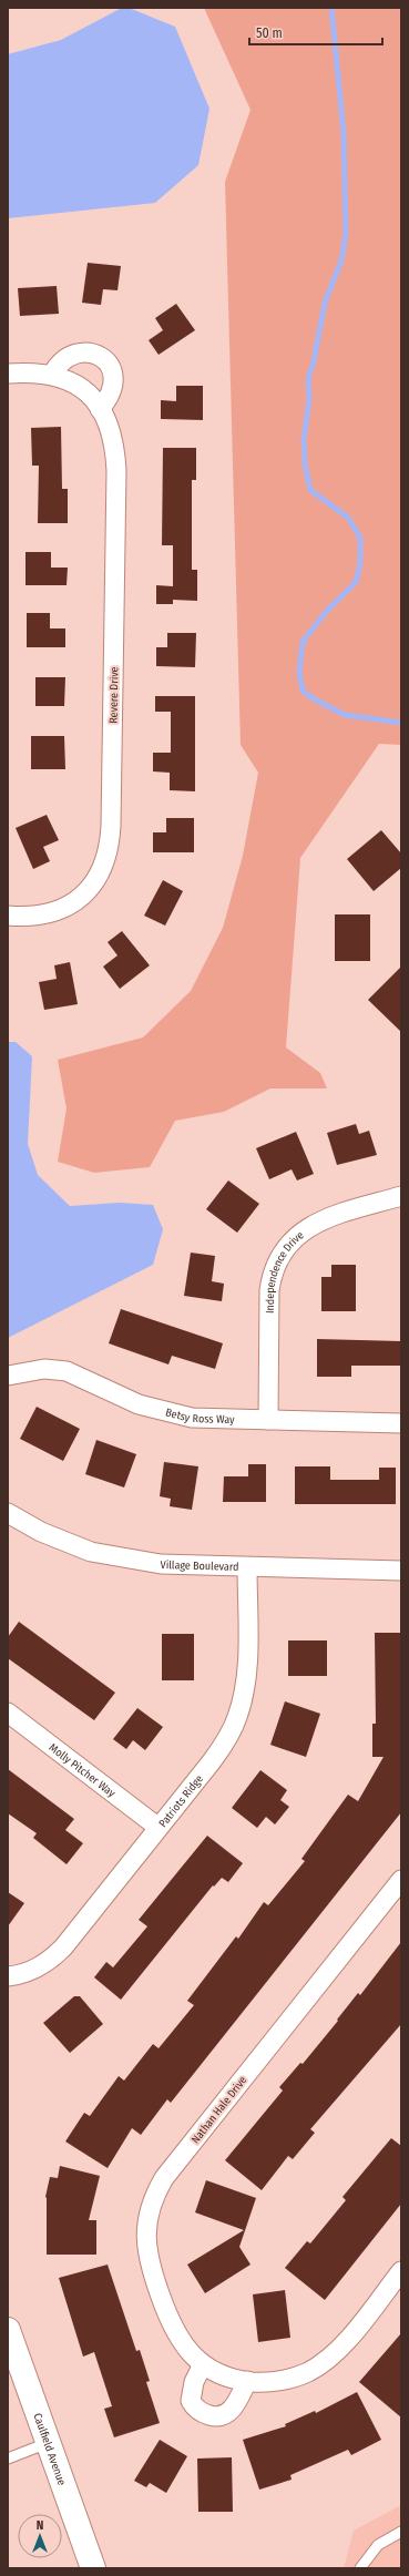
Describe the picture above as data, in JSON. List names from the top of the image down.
{
  "streets": {
    "street": [
      "Revere Drive",
      "Independence Drive",
      "Betsy Ross Way",
      "Village Boulevard",
      "Molly Pitcher Way",
      "Patriots Ridge",
      "Nathan Hale Drive",
      "Caulfield Avenue"
    ]
  },
  "crossings": [
    ["Independence Drive", "Betsy Ross Way"],
    ["Village Boulevard", "Patriots Ridge"],
    ["Molly Pitcher Way", "Patriots Ridge"]
  ],
  "scale_bar": "50 m",
  "north": "top"
}
